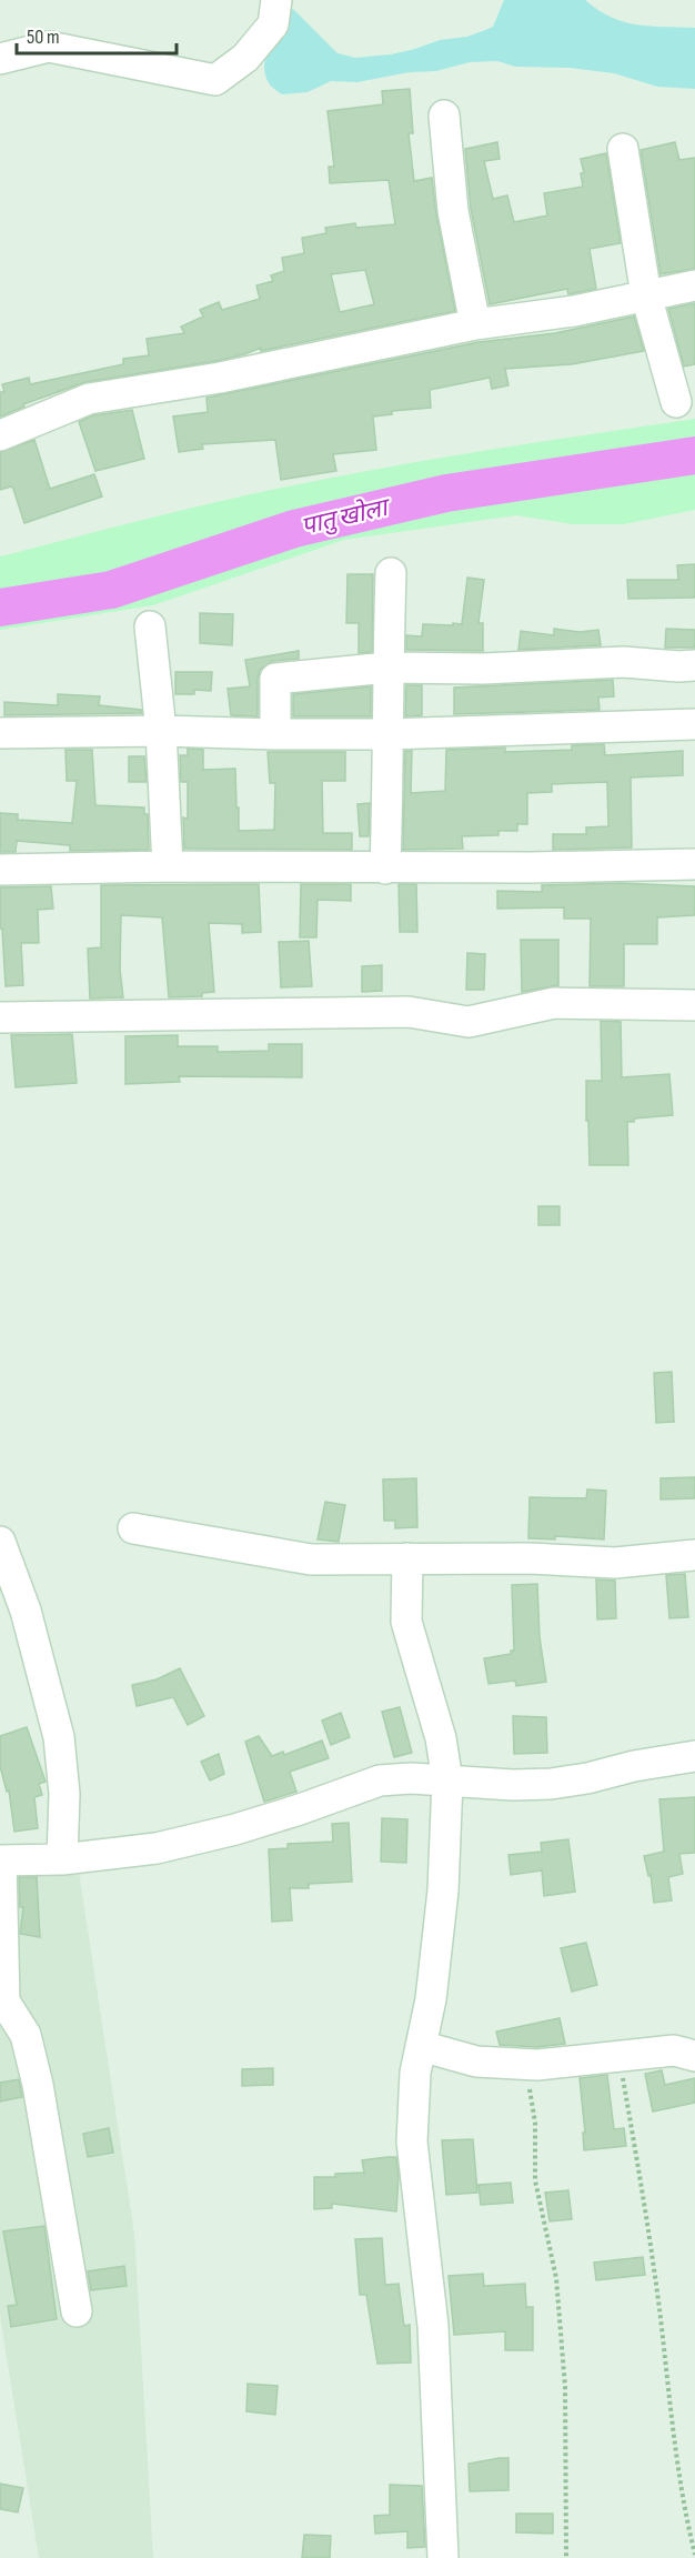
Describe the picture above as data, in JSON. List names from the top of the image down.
{
  "water": ["पातु खोला"],
  "scale_bar": "50 m"
}
